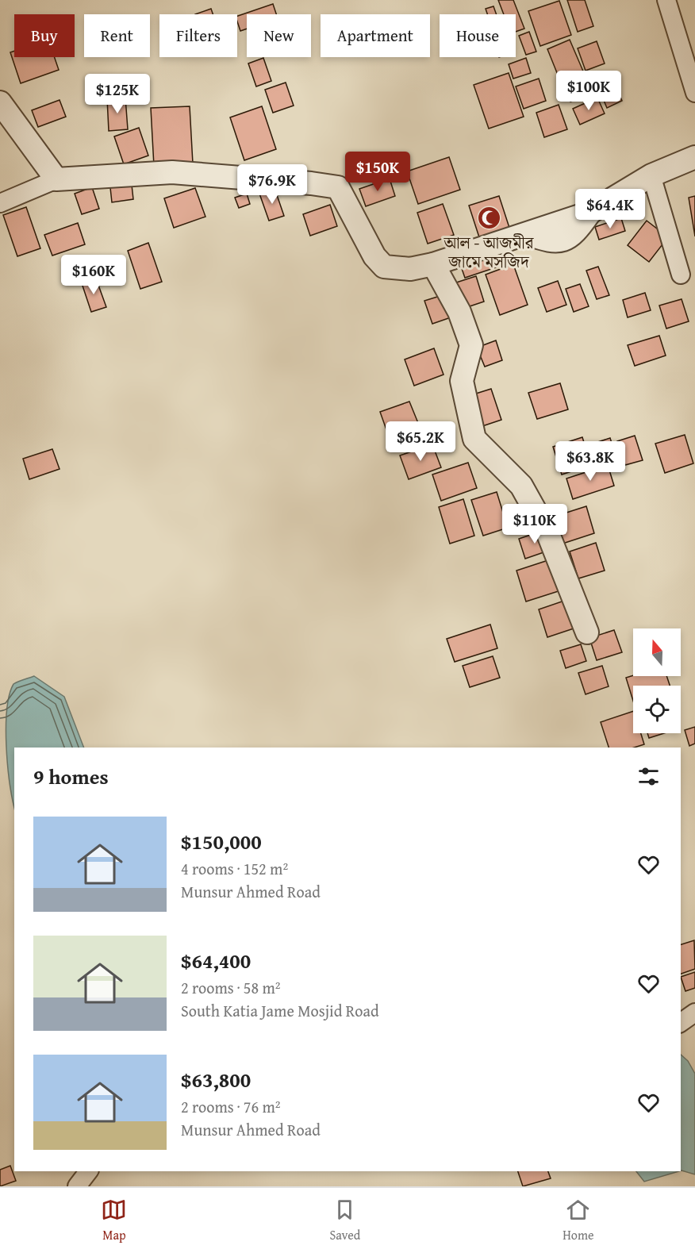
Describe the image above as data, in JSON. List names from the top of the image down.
{
  "places": {
    "mosque": ["আল - আজমীর জামে মসজিদ"]
  },
  "north": "top",
  "page": {
    "chip": [
      "Buy",
      "Rent",
      "Filters",
      "New",
      "Apartment",
      "House"
    ],
    "price": [
      "$100K",
      "$125K",
      "$150K",
      "$76.9K",
      "$64.4K",
      "$160K",
      "$65.2K",
      "$63.8K",
      "$110K"
    ],
    "heading": "9 homes",
    "list": [
      {
        "name": "$150,000",
        "note": "4 rooms · 152 m² · Munsur Ahmed Road"
      },
      {
        "name": "$64,400",
        "note": "2 rooms · 58 m² · South Katia Jame Mosjid Road"
      },
      {
        "name": "$63,800",
        "note": "2 rooms · 76 m² · Munsur Ahmed Road"
      }
    ],
    "tabs": ["Map", "Saved", "Home"]
  }
}
